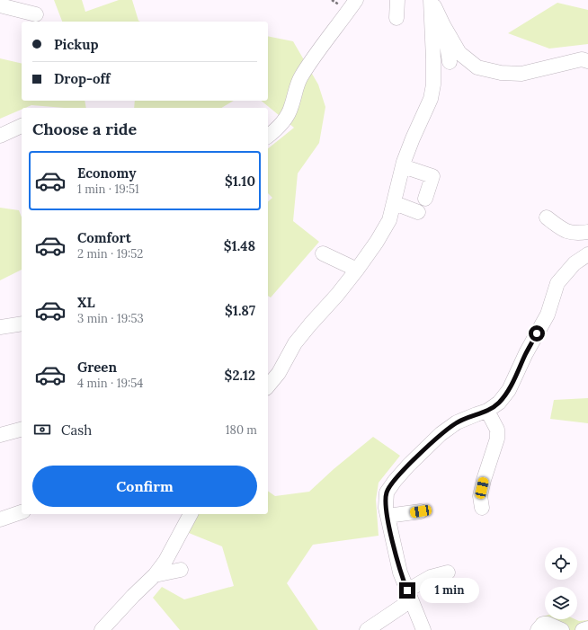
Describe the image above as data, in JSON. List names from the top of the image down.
{
  "page": {
    "banner": ["Pickup", "Drop-off"],
    "heading": "Choose a ride",
    "list": [
      {
        "name": "Economy",
        "note": "1 min · 19:51",
        "value": "$1.10"
      },
      {
        "name": "Comfort",
        "note": "2 min · 19:52",
        "value": "$1.48"
      },
      {
        "name": "XL",
        "note": "3 min · 19:53",
        "value": "$1.87"
      },
      {
        "name": "Green",
        "note": "4 min · 19:54",
        "value": "$2.12"
      }
    ],
    "pay": ["Cash", "180 m"],
    "buttons": "Confirm",
    "bubble": "1 min"
  }
}
